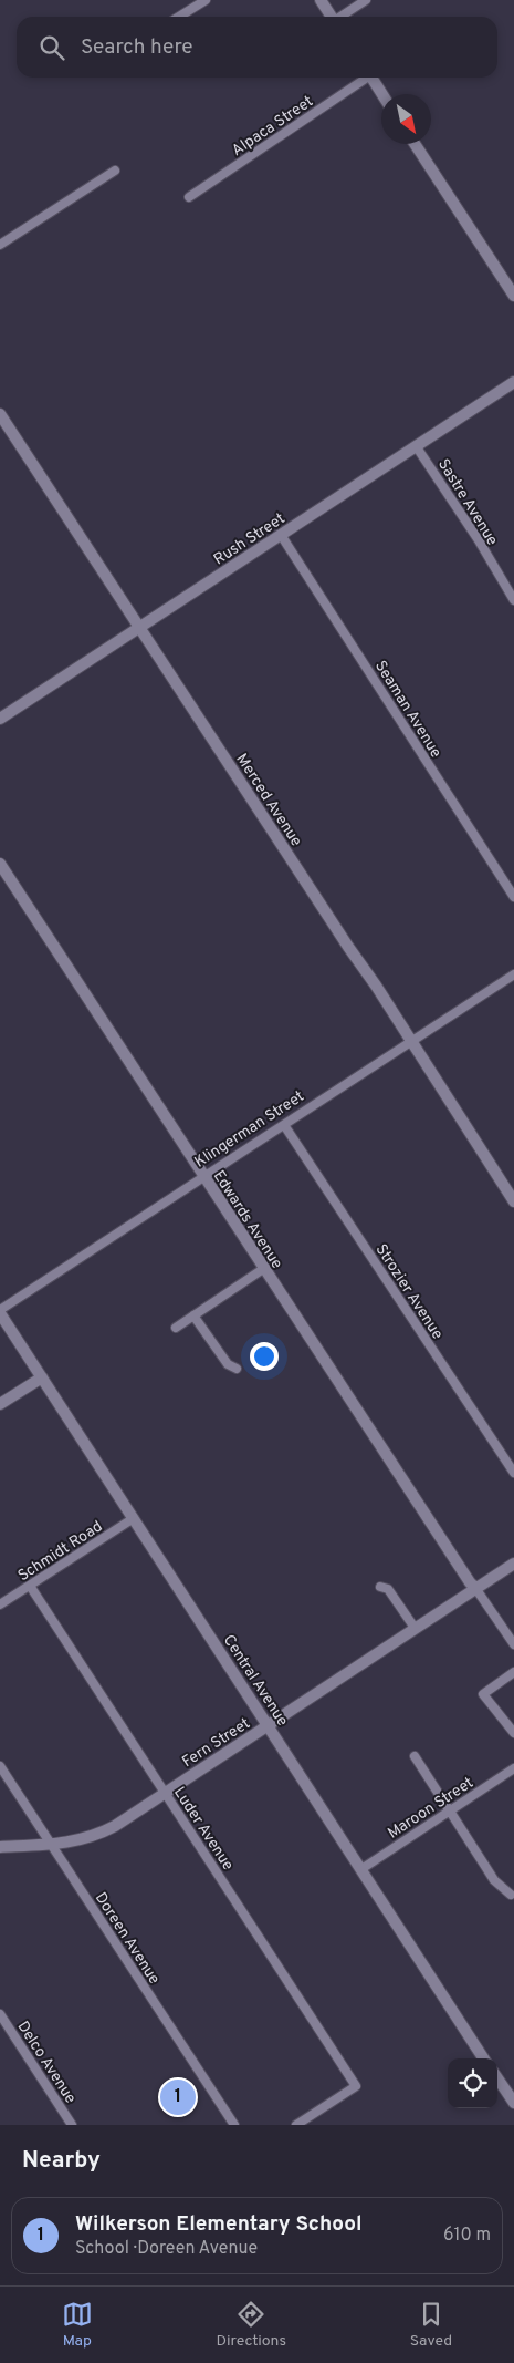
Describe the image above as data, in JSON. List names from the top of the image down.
{
  "streets": {
    "street": [
      "Alpaca Street",
      "Sastre Avenue",
      "Rush Street",
      "Seaman Avenue",
      "Merced Avenue",
      "Klingerman Street",
      "Edwards Avenue",
      "Strozier Avenue",
      "Schmidt Road",
      "Central Avenue",
      "Fern Street",
      "Maroon Street",
      "Luder Avenue",
      "Doreen Avenue",
      "Delco Avenue"
    ]
  },
  "crossings": [
    ["Sastre Avenue", "Rush Street"],
    ["Rush Street", "Seaman Avenue"],
    ["Rush Street", "Merced Avenue"],
    ["Merced Avenue", "Klingerman Street"],
    ["Klingerman Street", "Edwards Avenue"],
    ["Klingerman Street", "Strozier Avenue"],
    ["Klingerman Street", "Central Avenue"],
    ["Edwards Avenue", "Fern Street"],
    ["Schmidt Road", "Central Avenue"],
    ["Schmidt Road", "Luder Avenue"],
    ["Central Avenue", "Fern Street"],
    ["Central Avenue", "Maroon Street"],
    ["Fern Street", "Luder Avenue"],
    ["Fern Street", "Doreen Avenue"]
  ],
  "north": "bottom right",
  "page": {
    "search": "Search here",
    "pins": "1",
    "heading": "Nearby",
    "list": [
      {
        "mark": "1",
        "name": "Wilkerson Elementary School",
        "note": "School · Doreen Avenue",
        "value": "610 m"
      }
    ],
    "nav": ["Map", "Directions", "Saved"]
  }
}
